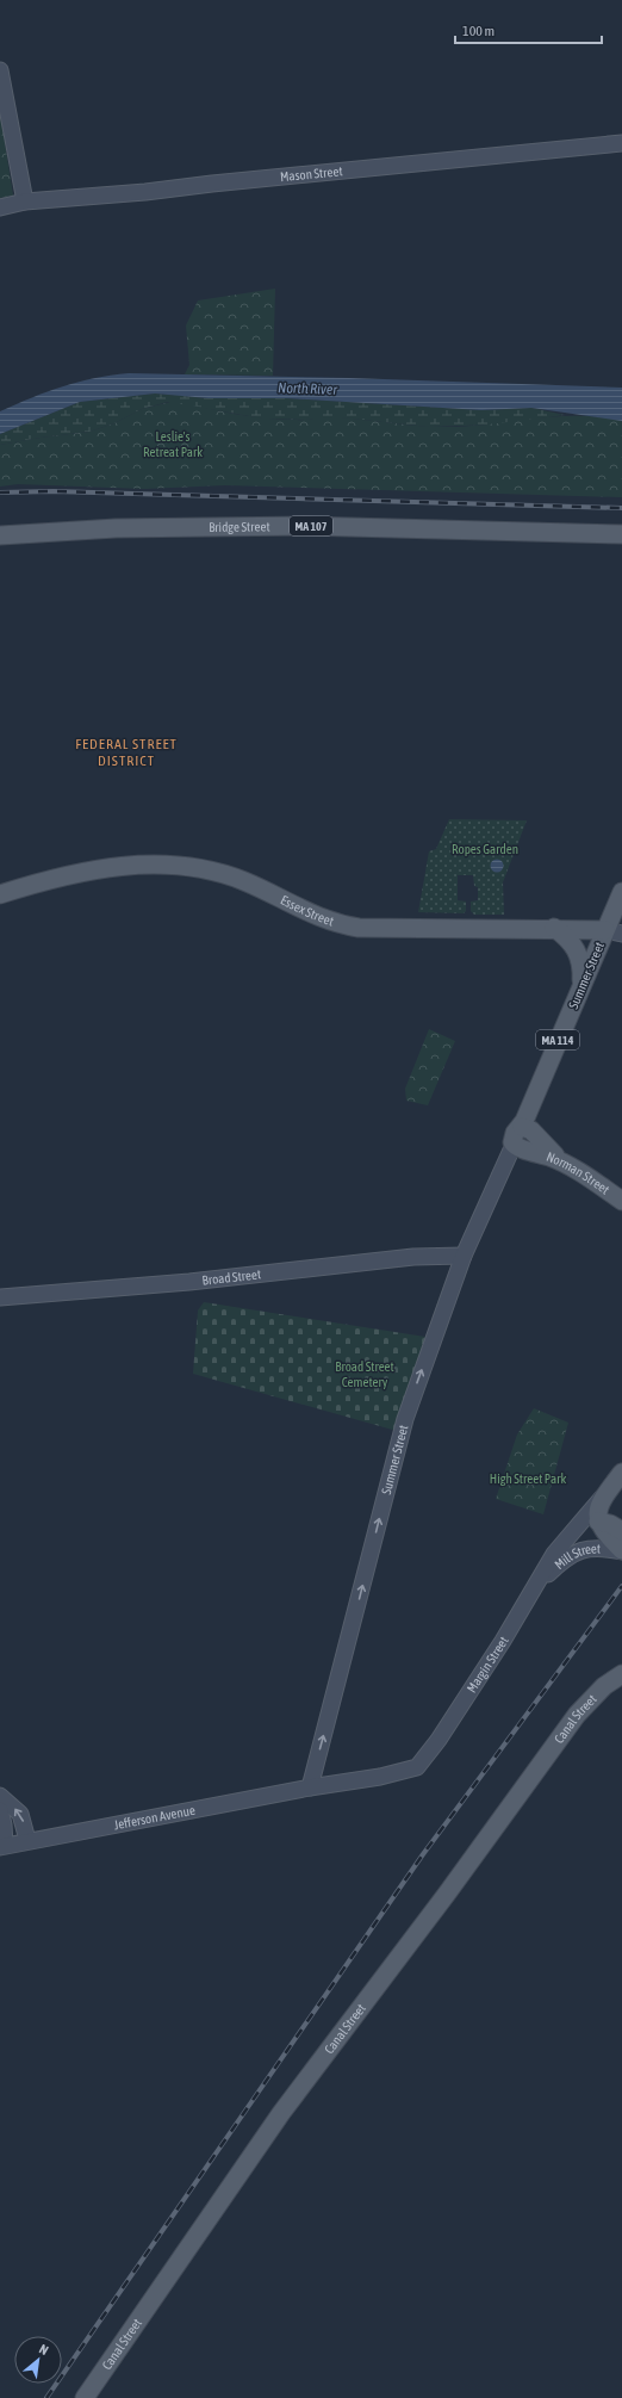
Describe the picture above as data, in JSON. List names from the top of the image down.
{
  "streets": {
    "main road": [
      "Bridge Street",
      "MA 107",
      "Essex Street",
      "Summer Street",
      "MA 114",
      "Norman Street",
      "Mill Street",
      "Margin Street",
      "Canal Street"
    ],
    "street": ["Mason Street", "Broad Street", "Jefferson Avenue"]
  },
  "crossings": [
    ["Essex Street", "Summer Street"],
    ["Essex Street", "MA 114"],
    ["Summer Street", "MA 114"],
    ["Summer Street", "Norman Street"],
    ["Summer Street", "Broad Street"],
    ["Summer Street", "Margin Street"],
    ["Summer Street", "Jefferson Avenue"],
    ["Mill Street", "Margin Street"],
    ["Margin Street", "Jefferson Avenue"]
  ],
  "one_way": ["Summer Street"],
  "districts": ["FEDERAL STREET DISTRICT"],
  "water": ["North River"],
  "parks": [
    "Leslie's Retreat Park",
    "Ropes Garden",
    "Broad Street Cemetery",
    "High Street Park"
  ],
  "scale_bar": "100 m",
  "north": "top right"
}
